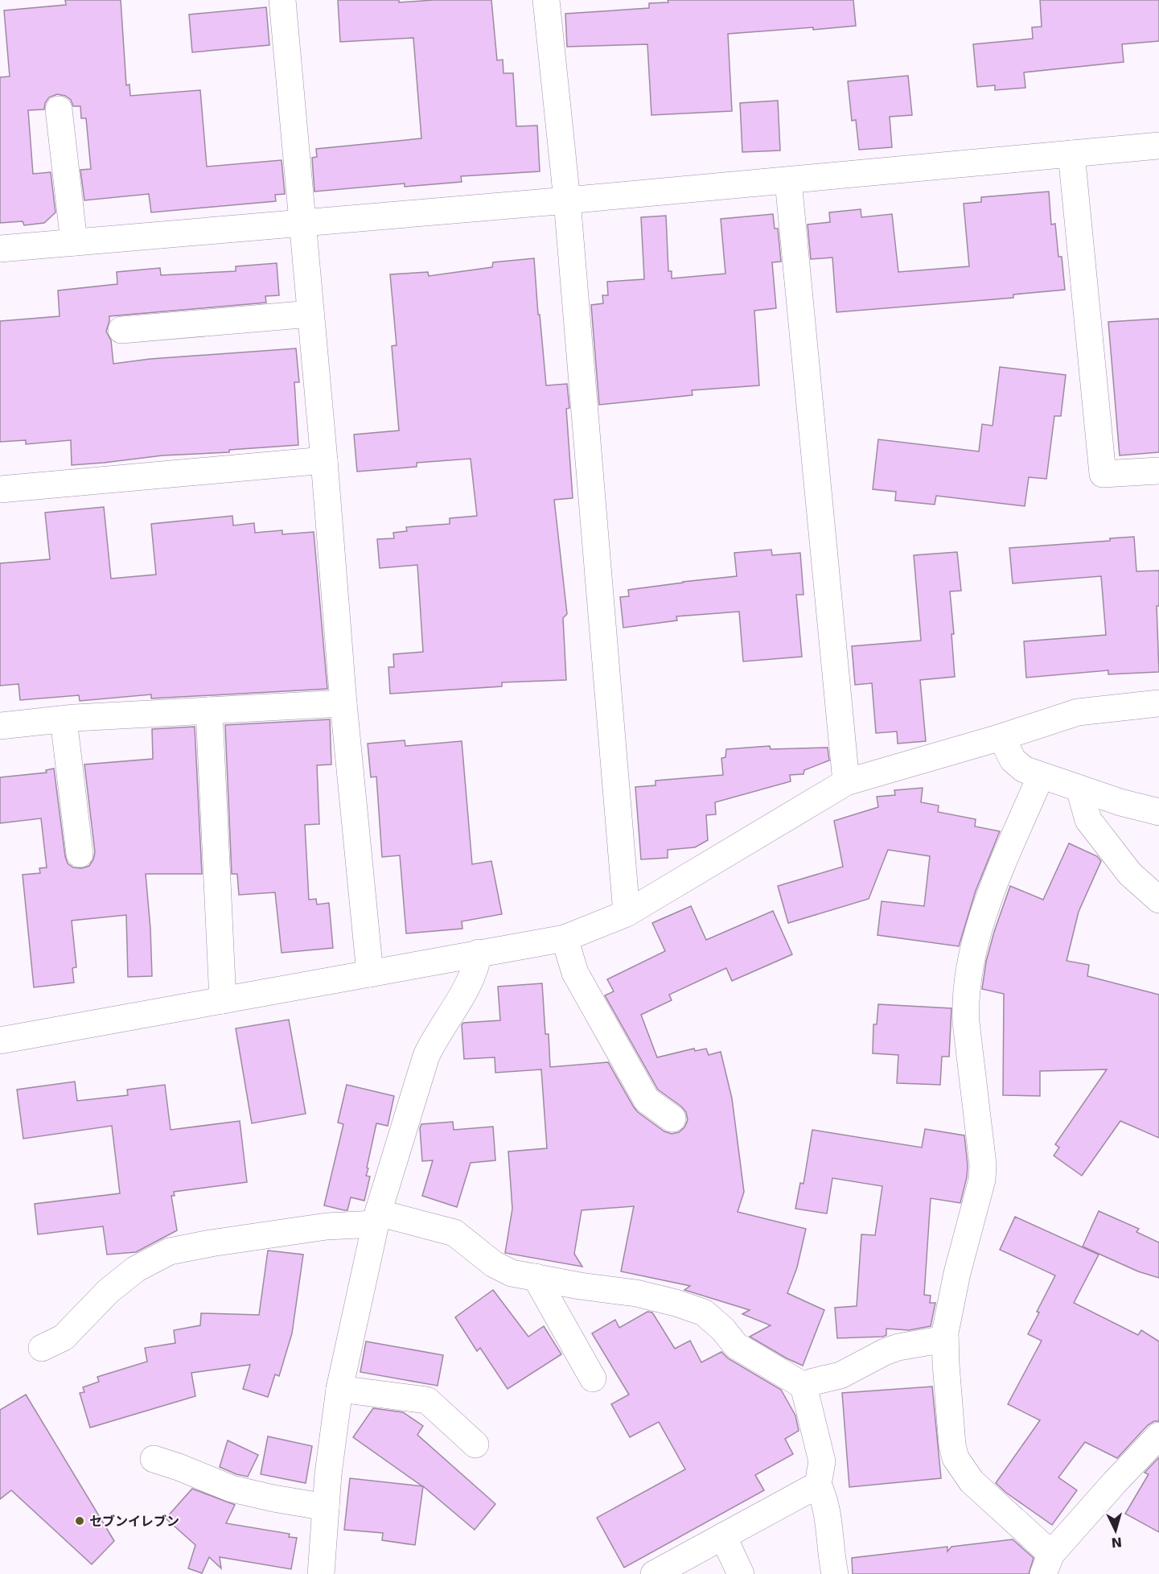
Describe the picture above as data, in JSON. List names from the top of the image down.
{
  "places": ["セブンイレブン"],
  "north": "bottom"
}
